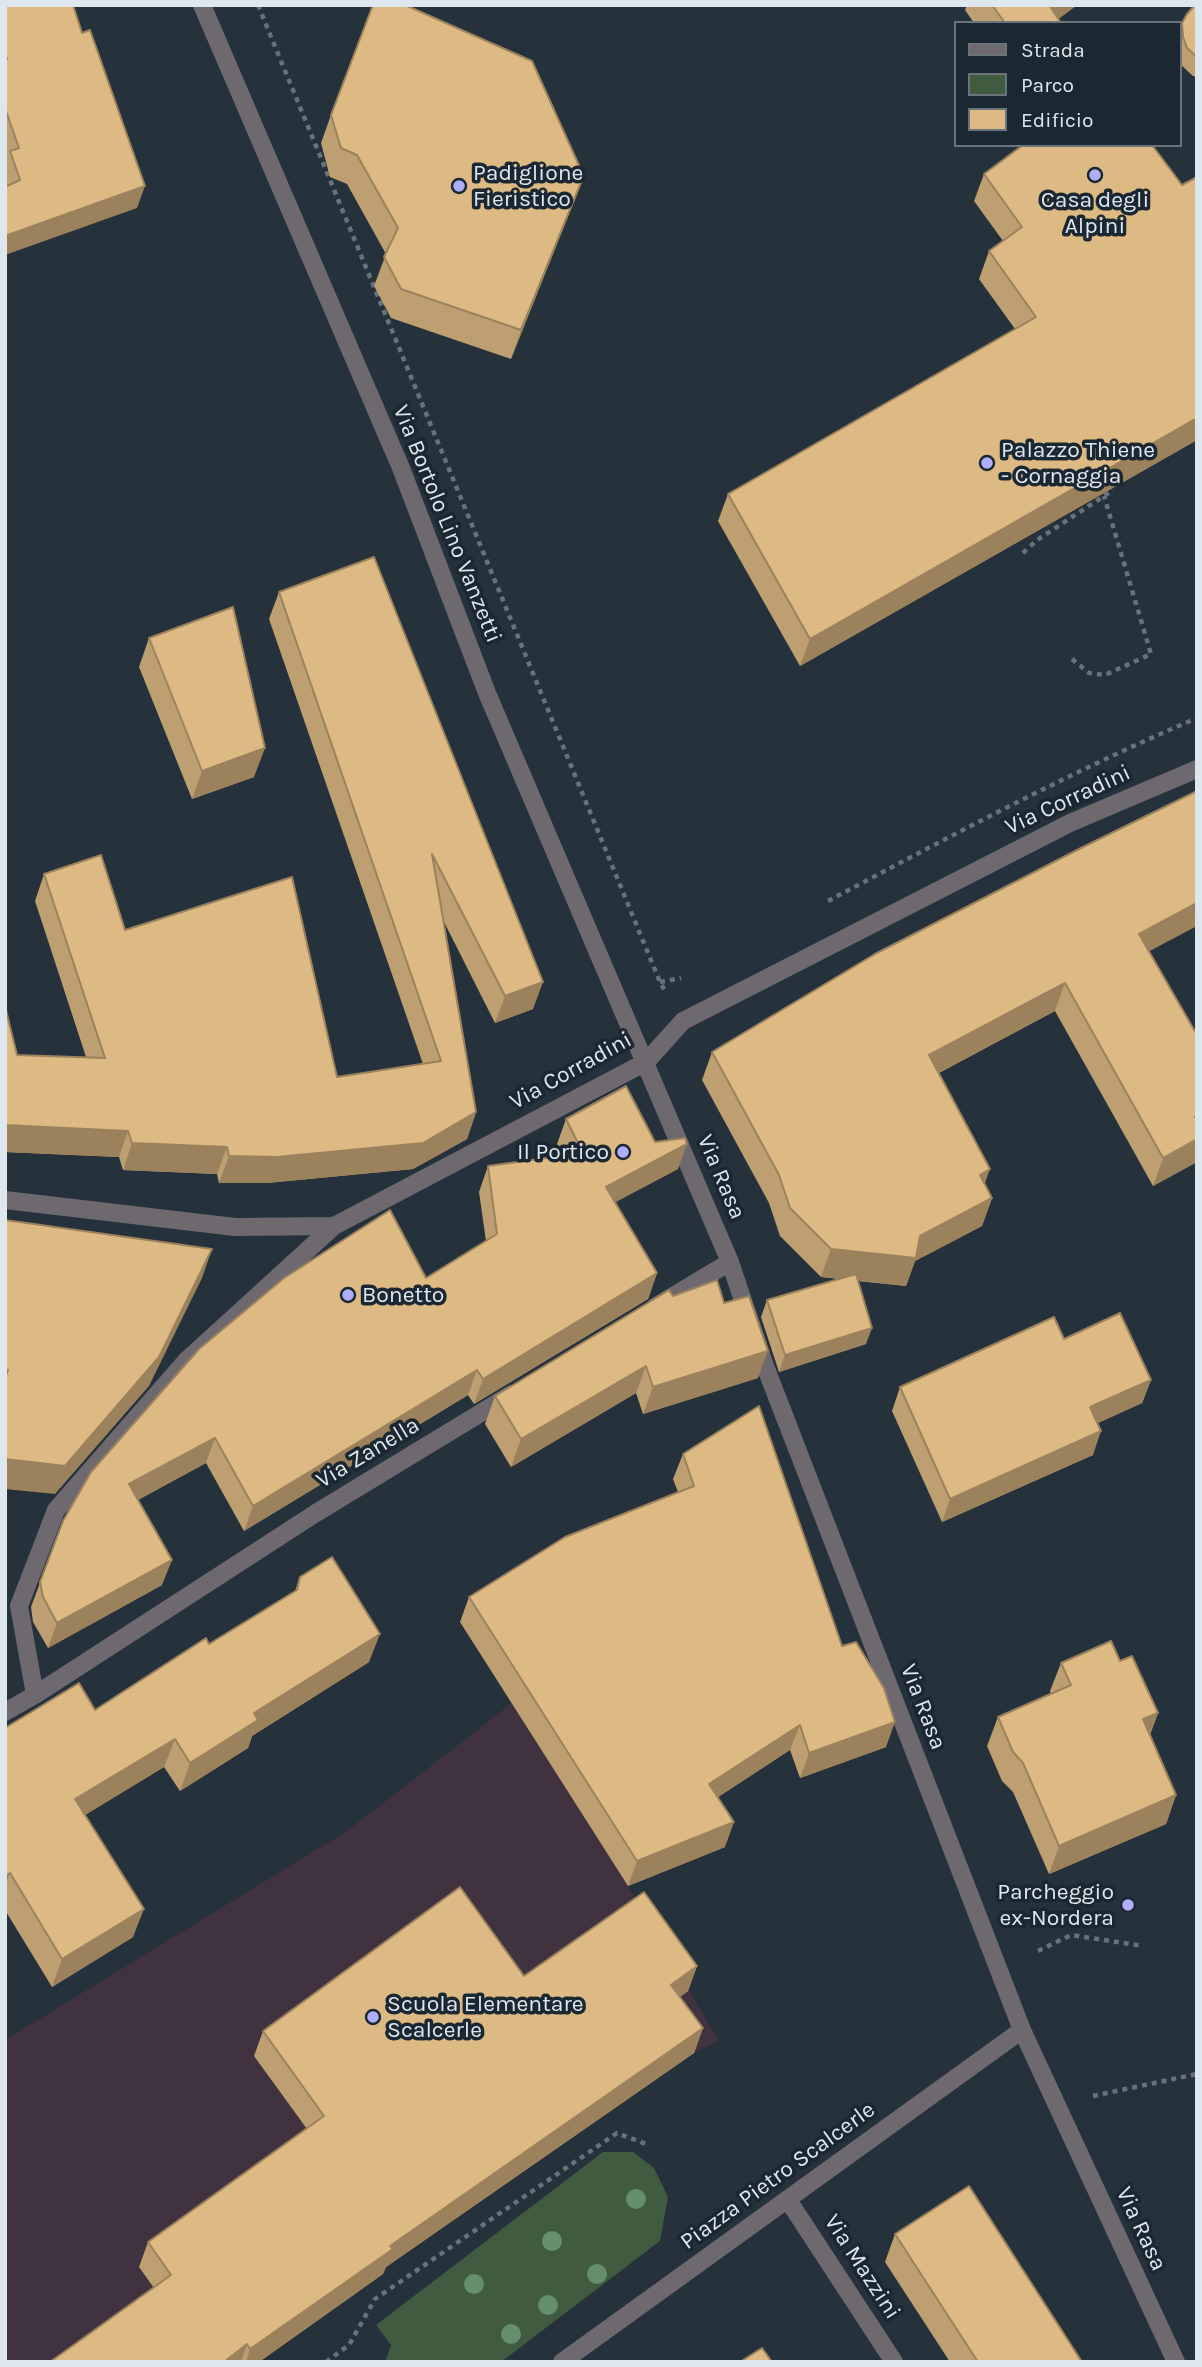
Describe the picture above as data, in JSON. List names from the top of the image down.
{
  "streets": {
    "street": [
      "Via Bortolo Lino Vanzetti",
      "Via Corradini",
      "Via Rasa",
      "Via Zanella",
      "Piazza Pietro Scalcerle",
      "Via Mazzini"
    ]
  },
  "crossings": [
    ["Via Bortolo Lino Vanzetti", "Via Corradini"],
    ["Via Bortolo Lino Vanzetti", "Via Rasa"],
    ["Via Corradini", "Via Rasa"],
    ["Via Rasa", "Piazza Pietro Scalcerle"],
    ["Piazza Pietro Scalcerle", "Via Mazzini"]
  ],
  "places": [
    "Casa degli Alpini",
    "Padiglione Fieristico",
    "Palazzo Thiene - Cornaggia",
    "Il Portico",
    "Bonetto",
    "Parcheggio ex-Nordera",
    "Scuola Elementare Scalcerle"
  ],
  "legend": ["Strada", "Parco", "Edificio"]
}
